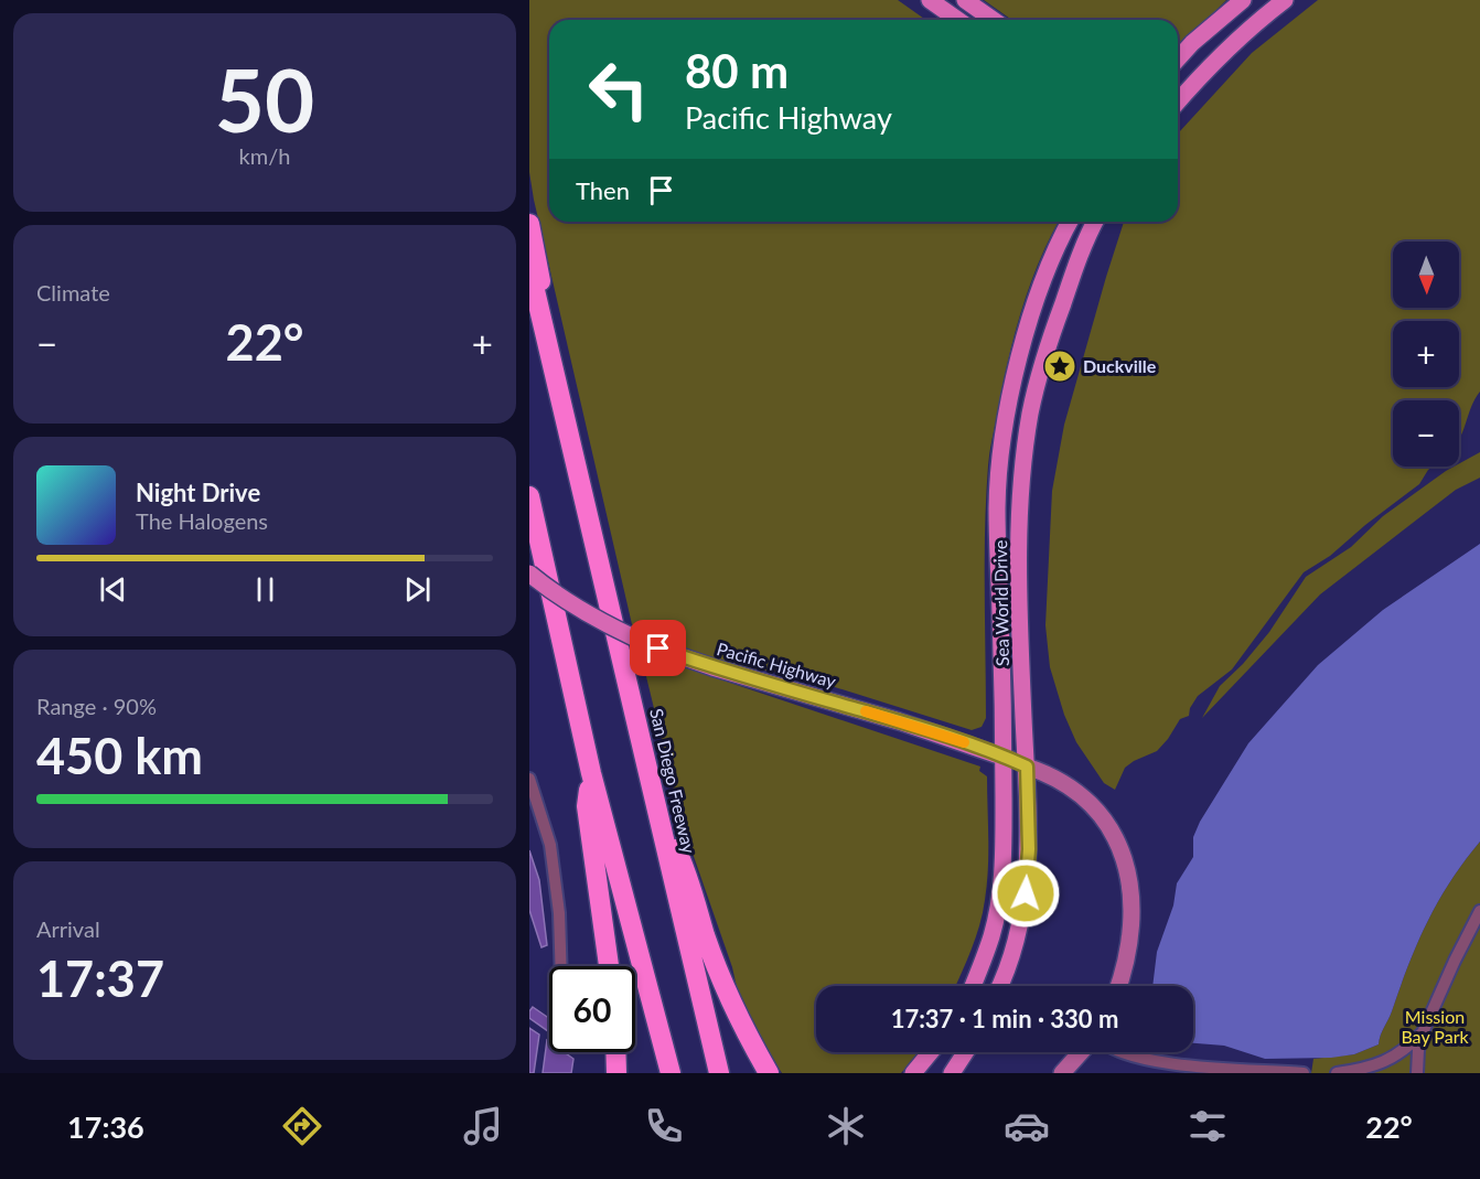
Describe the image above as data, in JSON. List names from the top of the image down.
{
  "streets": {
    "highway": ["San Diego Freeway"],
    "main road": ["Sea World Drive", "Pacific Highway"]
  },
  "crossings": [
    ["Sea World Drive", "Pacific Highway"]
  ],
  "parks": ["Mission Bay Park"],
  "places": {
    "place": ["Duckville"]
  },
  "north": "bottom",
  "page": {
    "tile": [
      ["50", "km/h"],
      "Climate",
      ["Range · 90%", "450 km"],
      ["Arrival", "17:37"]
    ],
    "turn": ["80 m", "Pacific Highway"],
    "then": "Then",
    "map_buttons": ["+", "−"],
    "heat": ["−", "22°", "+"],
    "song": ["Night Drive", "The Halogens"],
    "limit": "60",
    "trip": "17:37 · 1 min · 330 m",
    "tabs": ["17:36", "22°"]
  }
}
